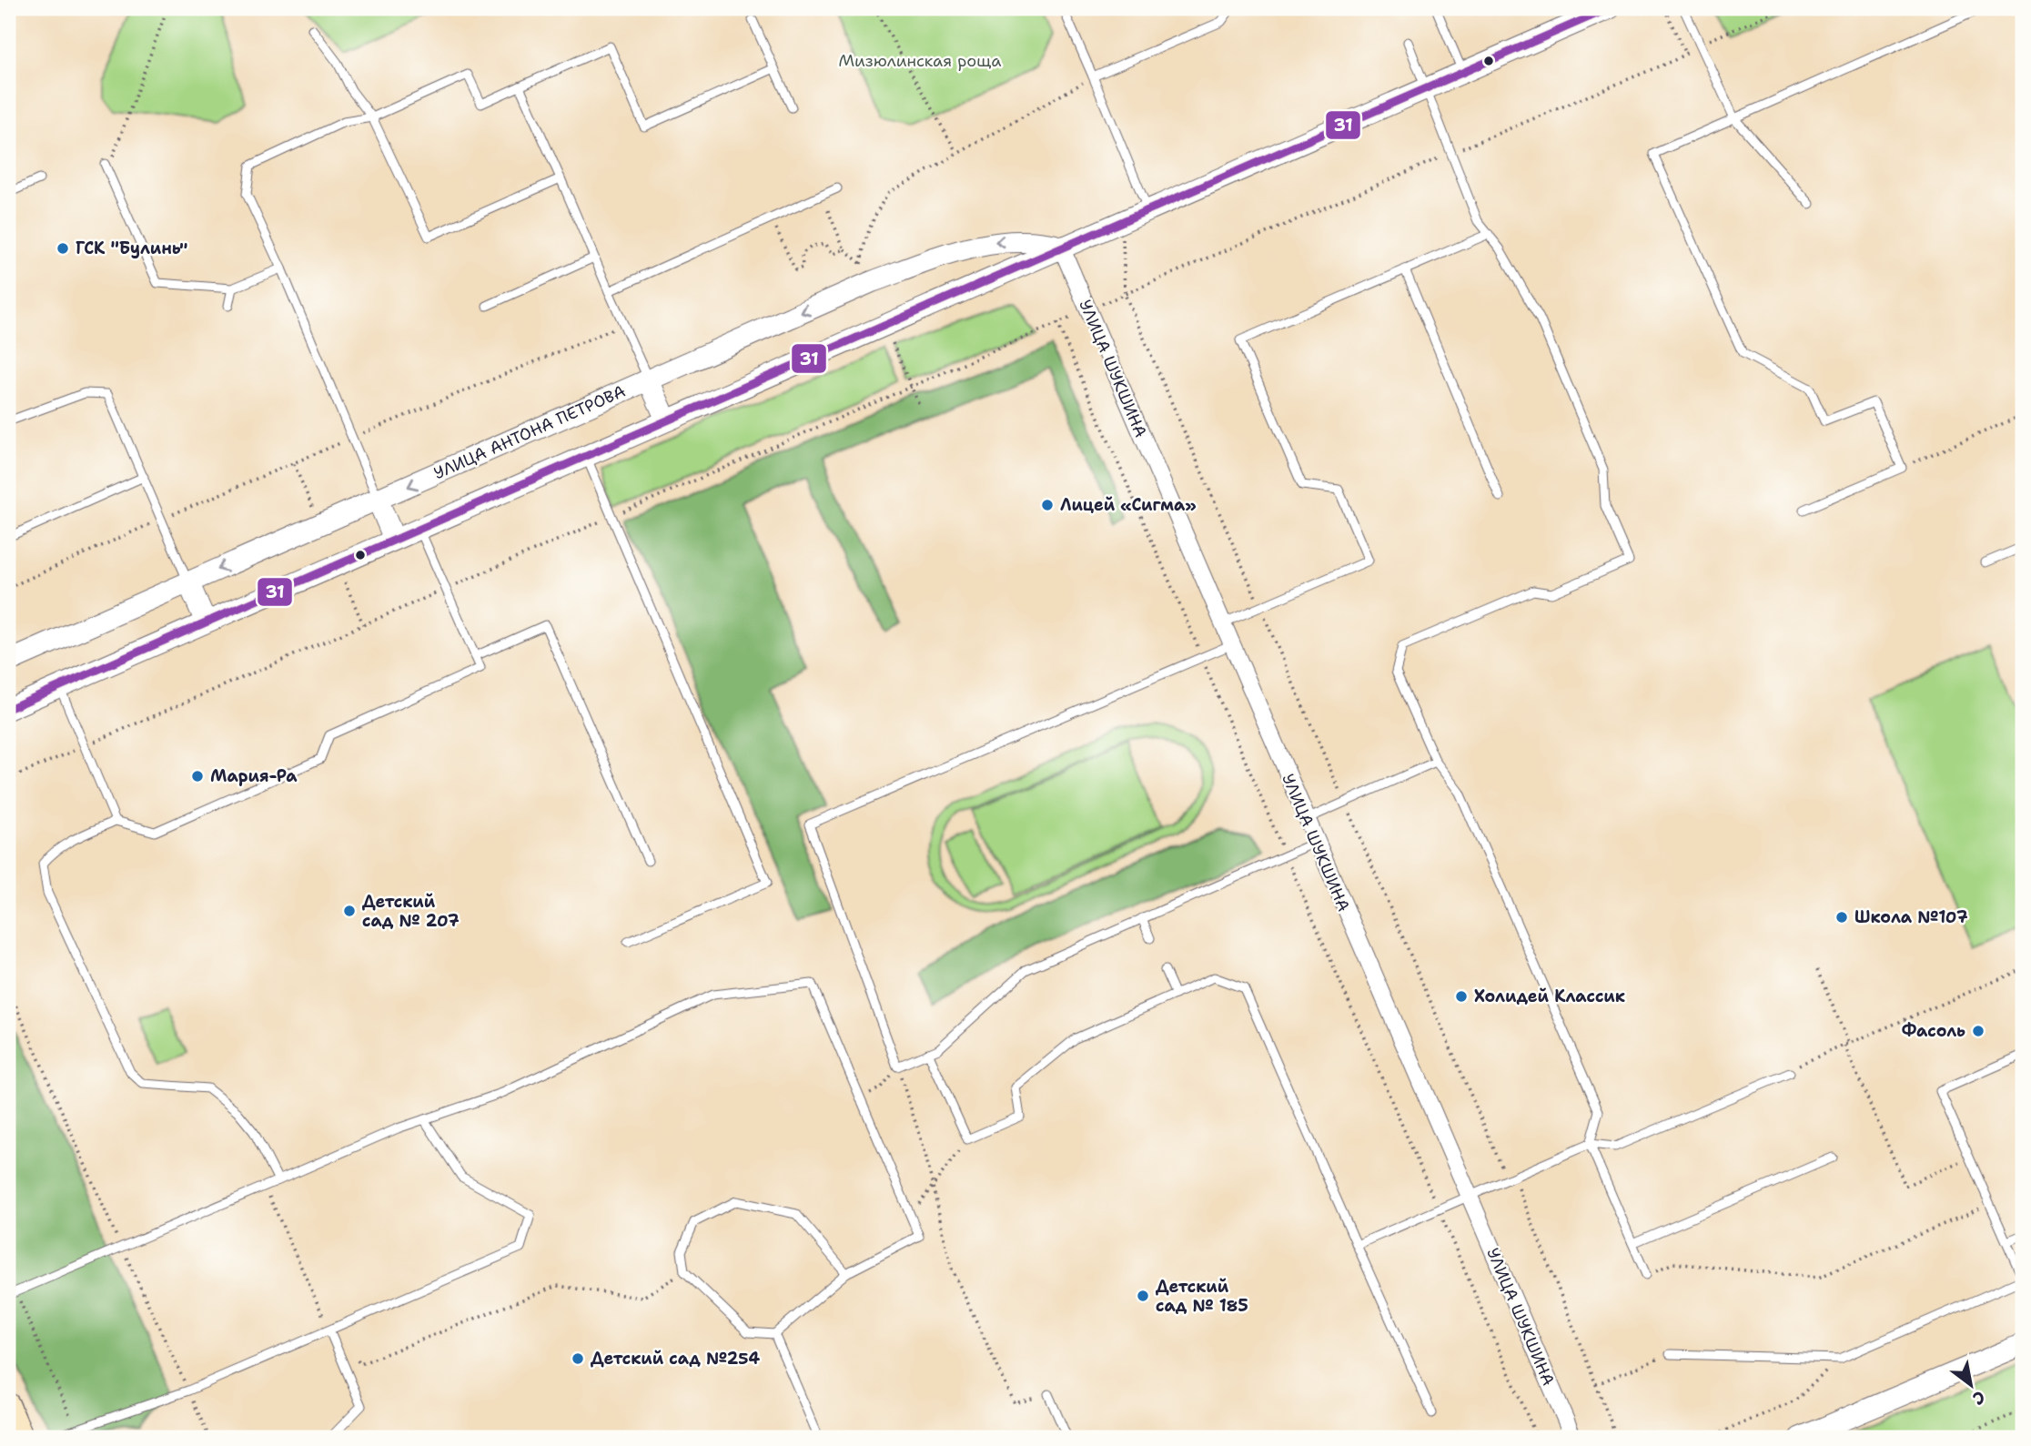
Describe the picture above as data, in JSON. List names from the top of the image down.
{
  "streets": {
    "street": ["УЛИЦА ШУКШИНА", "УЛИЦА АНТОНА ПЕТРОВА"]
  },
  "crossings": [
    ["УЛИЦА ШУКШИНА", "УЛИЦА АНТОНА ПЕТРОВА"]
  ],
  "parks": ["Мизюлинская роща"],
  "places": [
    "ГСК \"Булинь\"",
    "Лицей «Сигма»",
    "Мария-Ра",
    "Детский сад № 207",
    "Школа №107",
    "Холидей Классик",
    "Фасоль",
    "Детский сад № 185",
    "Детский сад №254"
  ],
  "lines": ["transit line 31"],
  "north": "bottom right"
}
